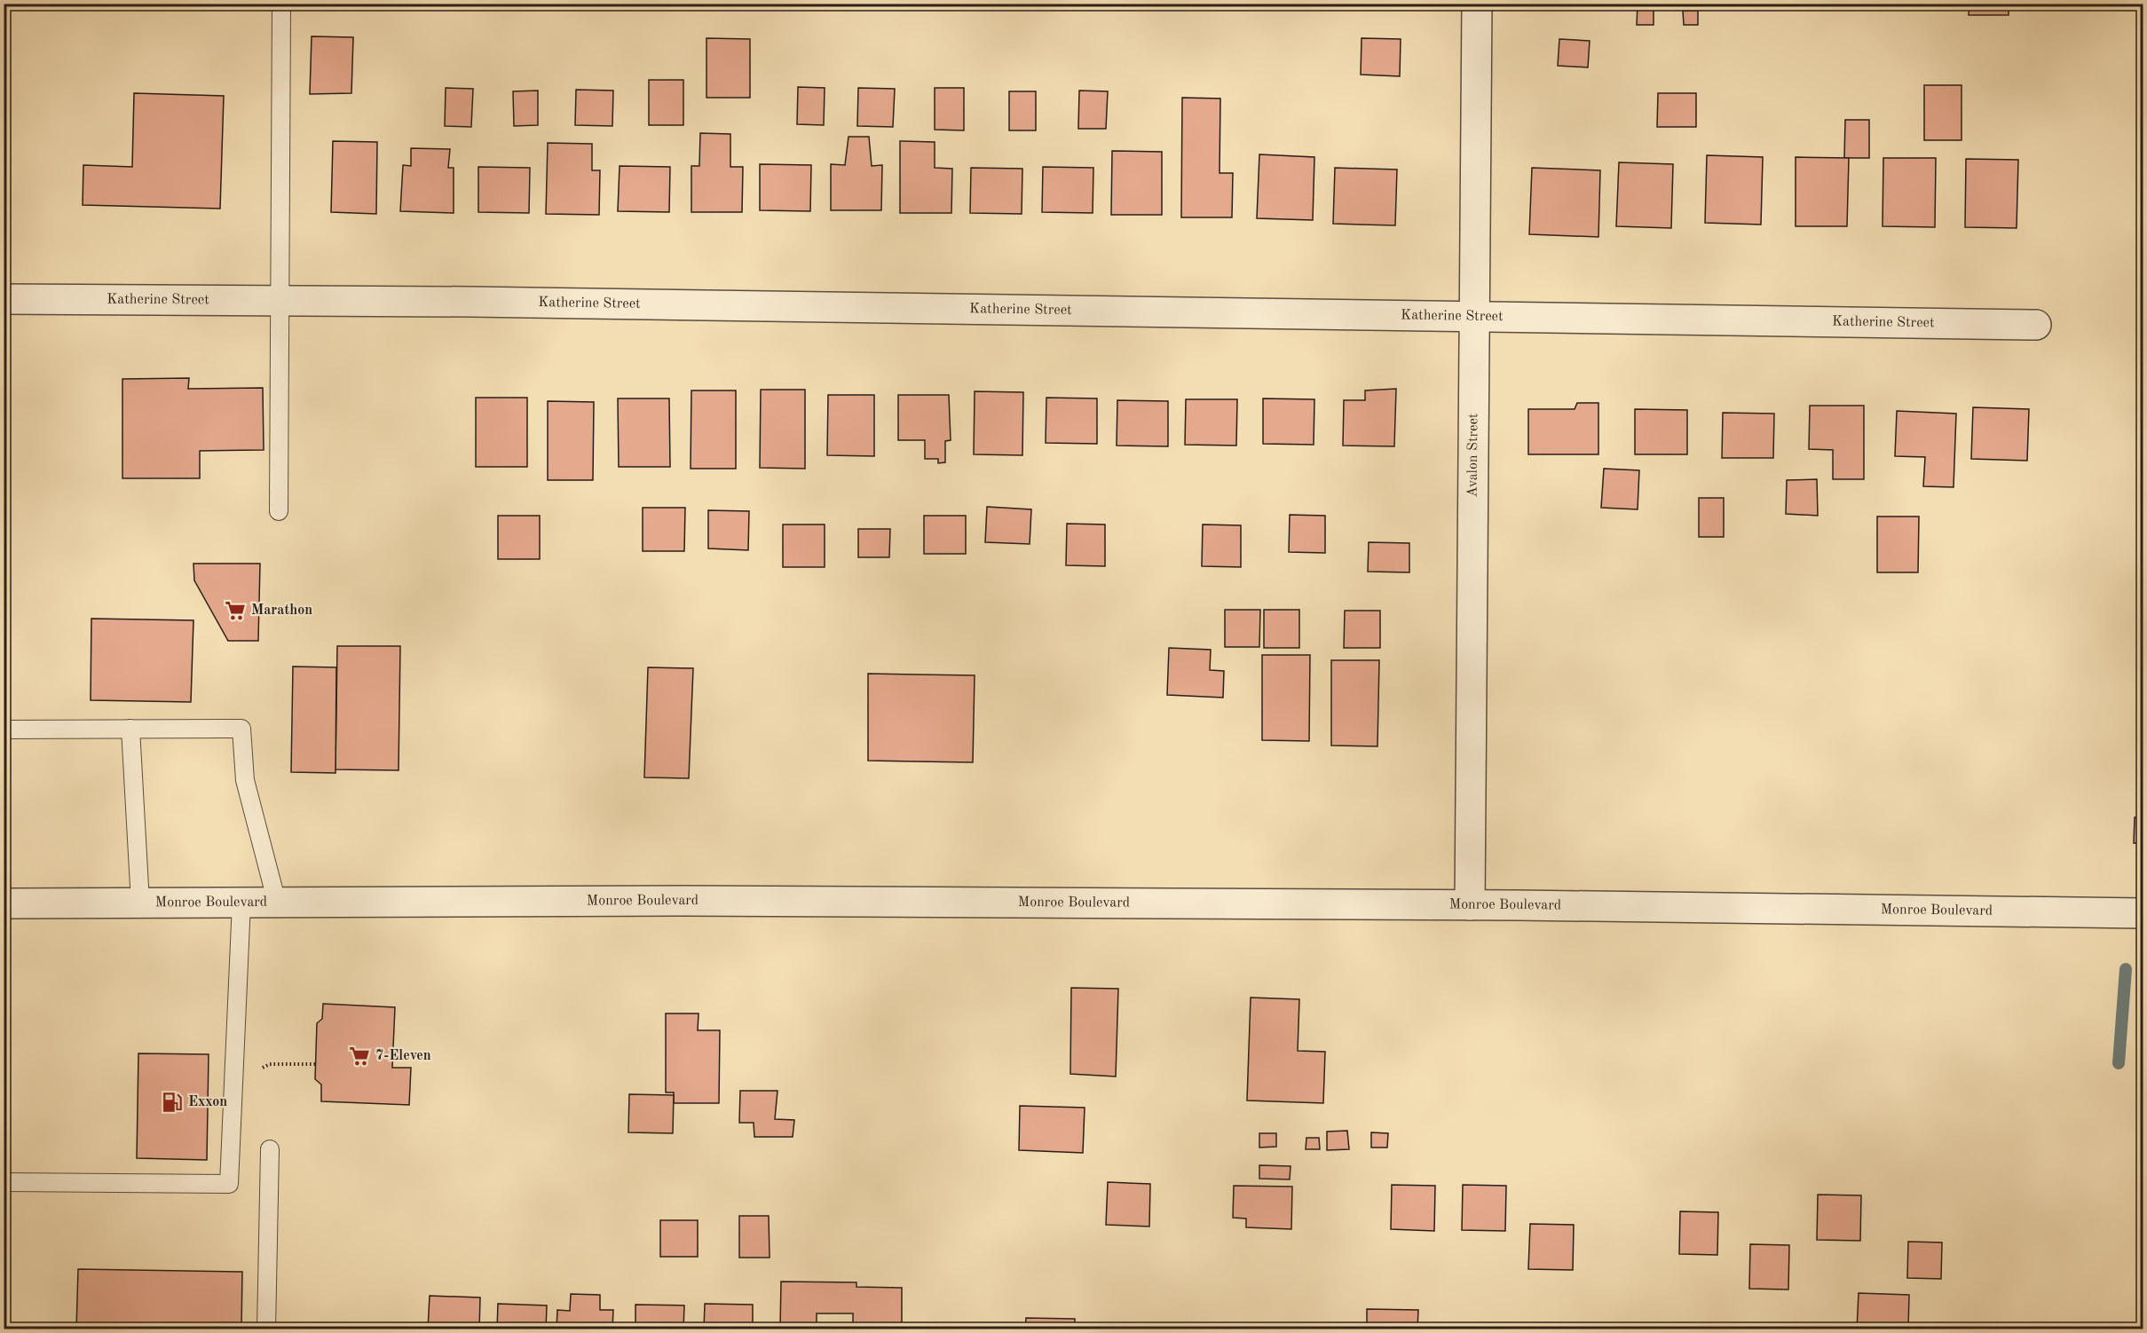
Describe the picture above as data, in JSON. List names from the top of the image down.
{
  "streets": {
    "street": ["Katherine Street", "Avalon Street", "Monroe Boulevard"]
  },
  "crossings": [
    ["Katherine Street", "Avalon Street"],
    ["Avalon Street", "Monroe Boulevard"]
  ],
  "places": {
    "supermarket": ["Marathon", "7-Eleven"],
    "fuel station": ["Exxon"]
  }
}
